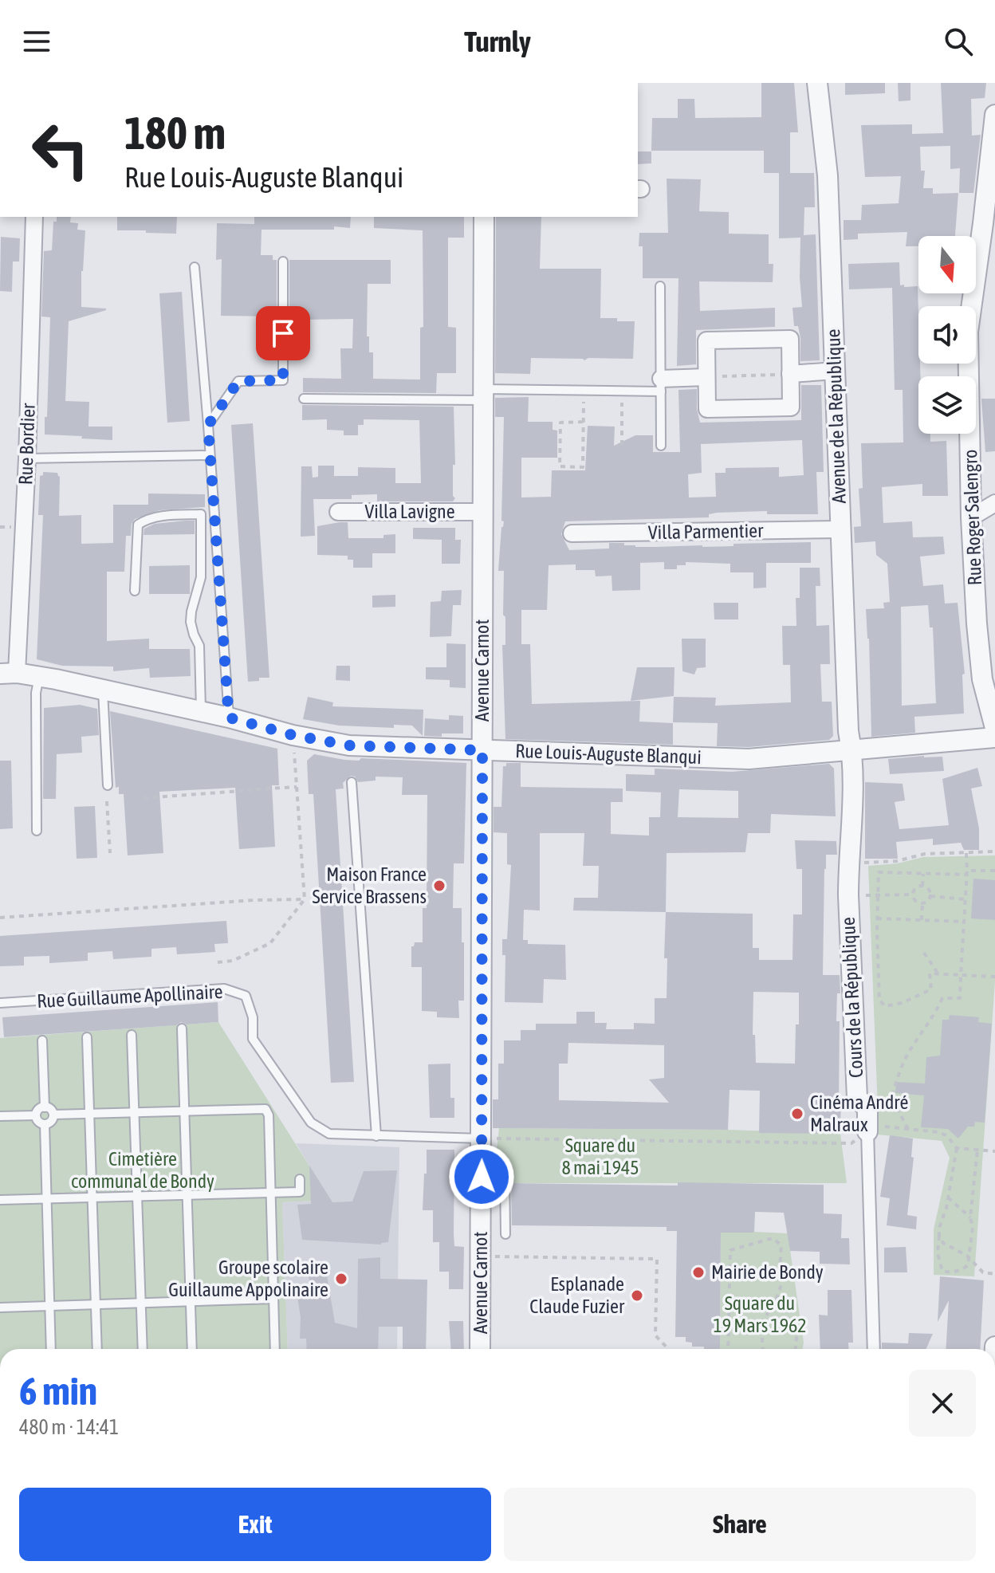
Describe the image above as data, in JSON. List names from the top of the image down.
{
  "streets": {
    "street": [
      "Avenue de la République",
      "Rue Bordier",
      "Villa Lavigne",
      "Rue Roger Salengro",
      "Villa Parmentier",
      "Avenue Carnot",
      "Rue Louis-Auguste Blanqui",
      "Cours de la République"
    ],
    "lane": ["Rue Guillaume Apollinaire"]
  },
  "crossings": [
    ["Avenue de la République", "Villa Parmentier"],
    ["Avenue de la République", "Rue Louis-Auguste Blanqui"],
    ["Avenue de la République", "Cours de la République"],
    ["Rue Bordier", "Rue Louis-Auguste Blanqui"],
    ["Villa Lavigne", "Avenue Carnot"],
    ["Avenue Carnot", "Rue Louis-Auguste Blanqui"],
    ["Avenue Carnot", "Rue Guillaume Apollinaire"],
    ["Rue Louis-Auguste Blanqui", "Cours de la République"]
  ],
  "parks": ["Square du 8 mai 1945", "Cimetière communal de Bondy", "Square du 19 Mars 1962"],
  "places": [
    "Maison France Service Brassens",
    "Cinéma André Malraux",
    "Mairie de Bondy",
    "Groupe scolaire Guillaume Appolinaire",
    "Esplanade Claude Fuzier"
  ],
  "north": "bottom",
  "page": {
    "header": "Turnly",
    "turn": ["180 m", "Rue Louis-Auguste Blanqui"],
    "heading": ["6 min", "480 m · 14:41"],
    "buttons": ["Exit", "Share"]
  }
}
